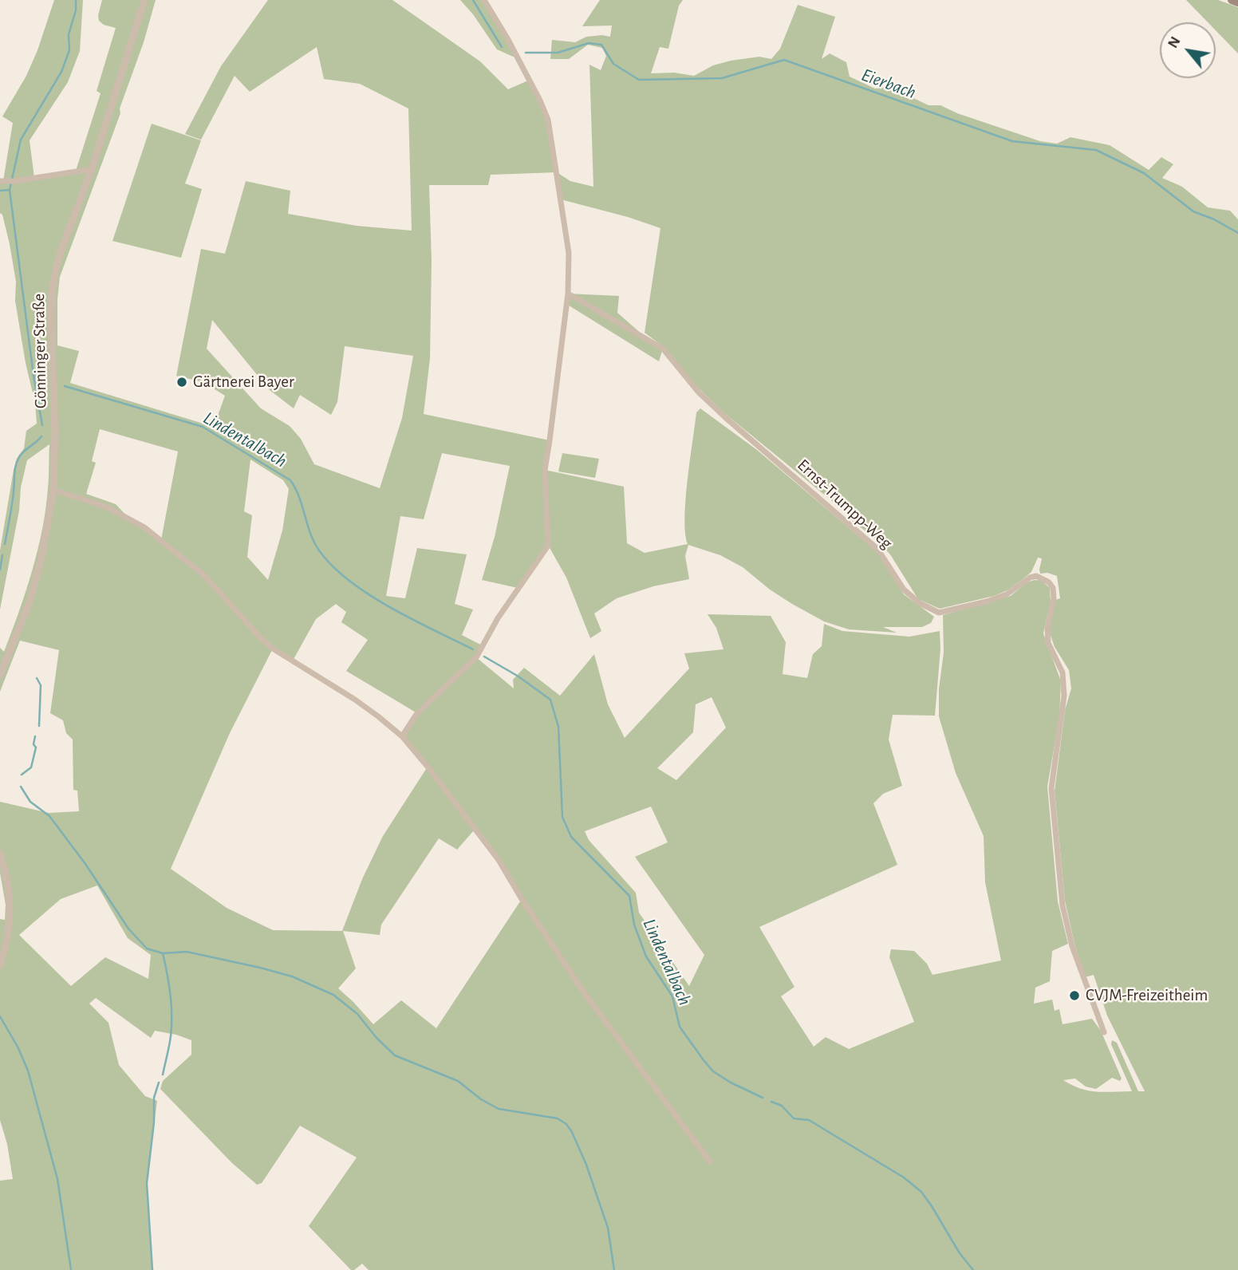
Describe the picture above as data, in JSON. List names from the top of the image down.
{
  "streets": {
    "street": ["Gönninger Straße", "Ernst-Trumpp-Weg"]
  },
  "water": ["Eierbach", "Lindentalbach"],
  "places": ["Gärtnerei Bayer", "CVJM-Freizeitheim"],
  "north": "top left"
}
